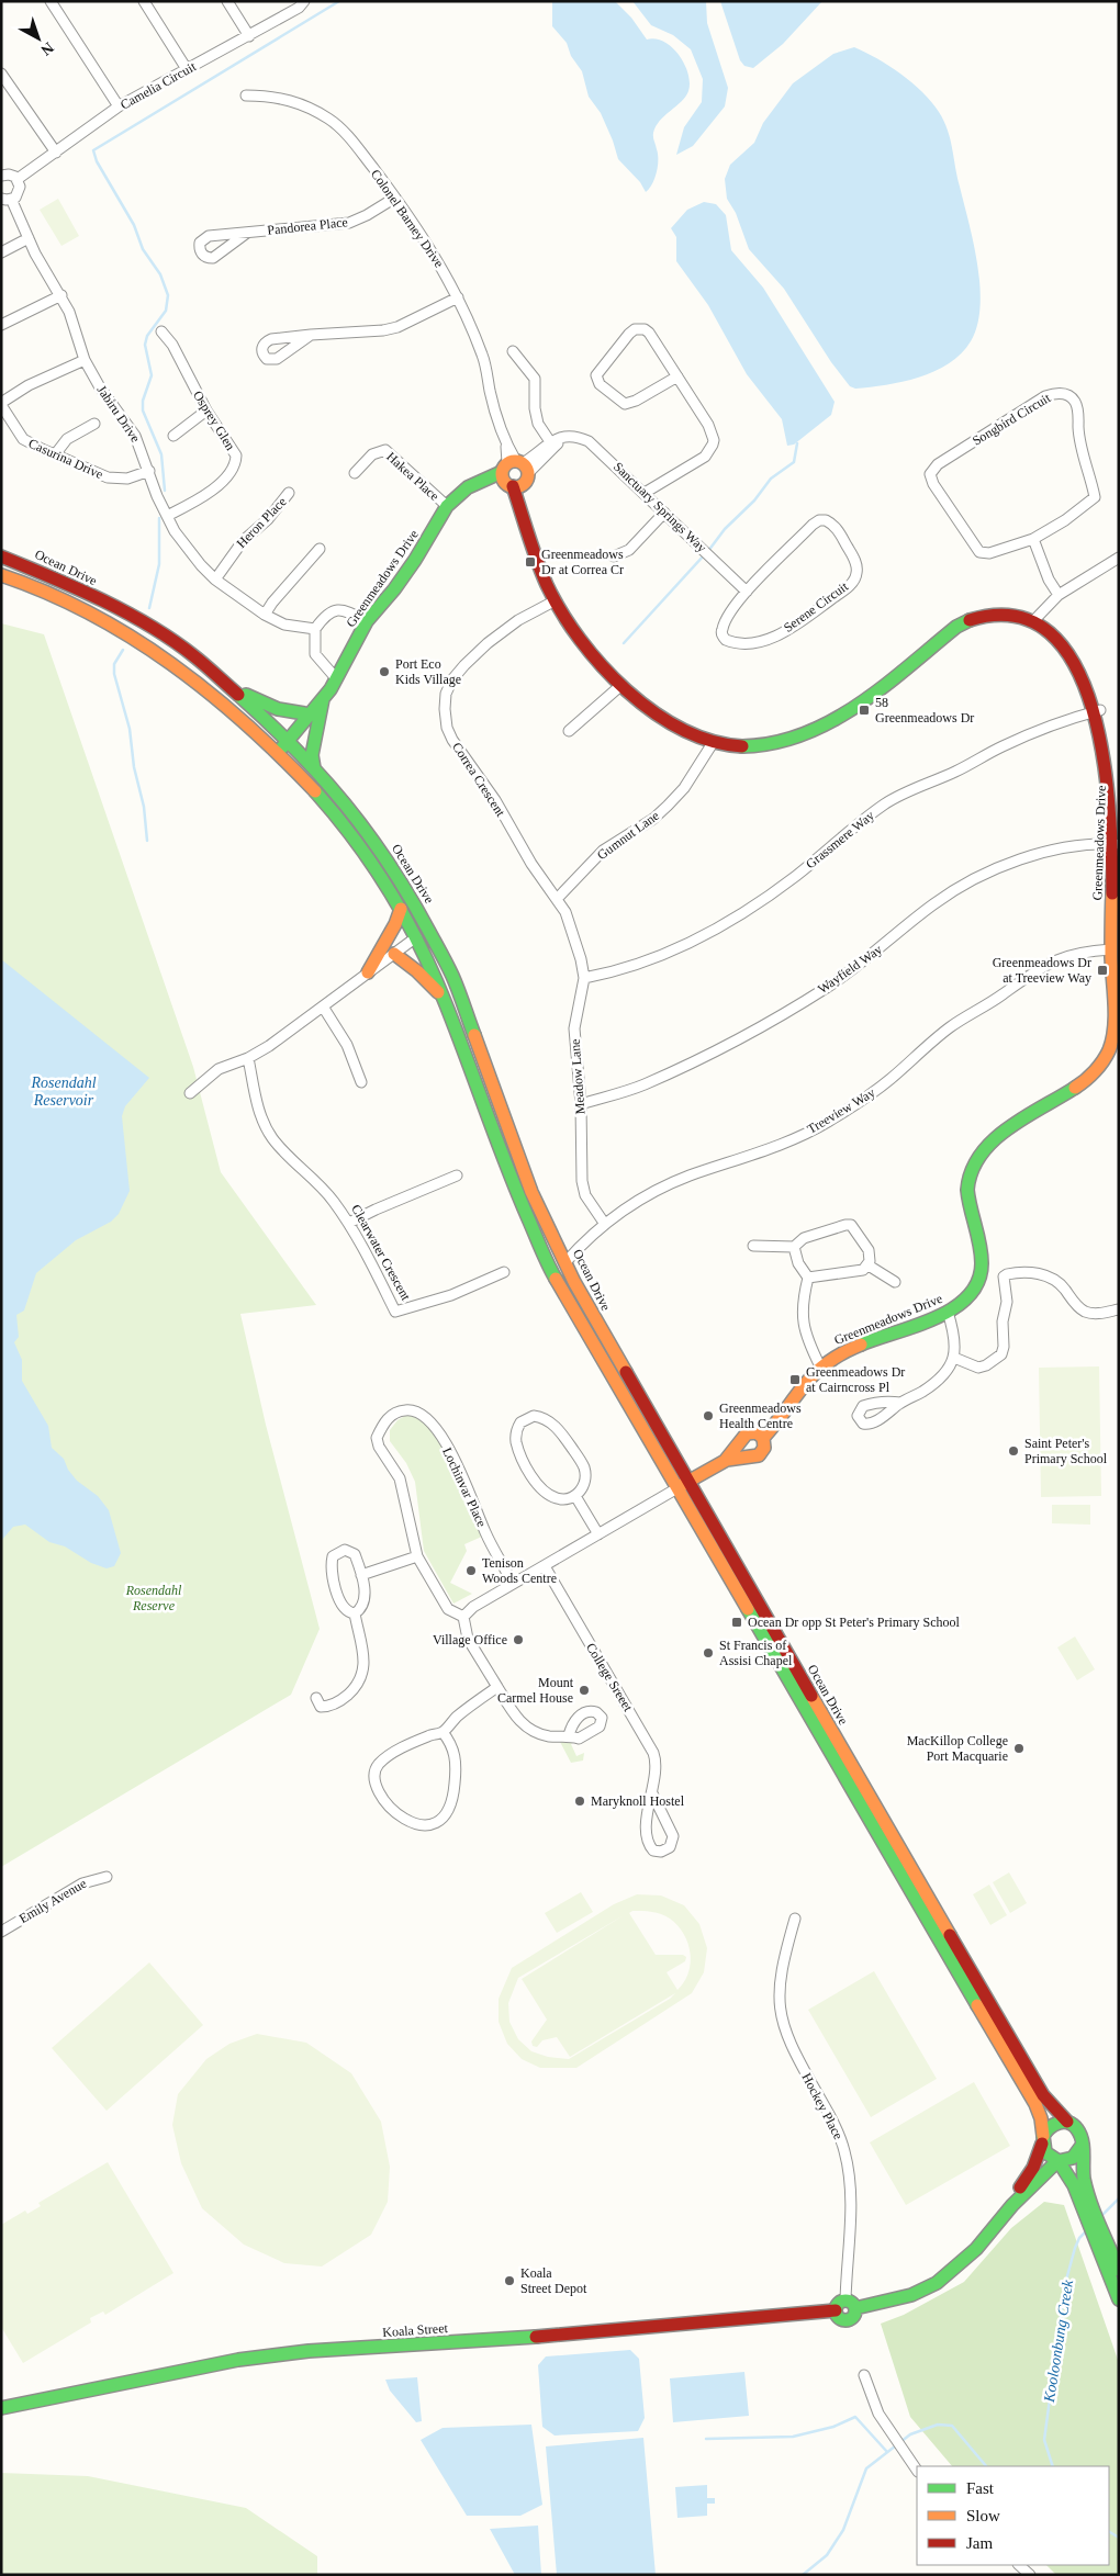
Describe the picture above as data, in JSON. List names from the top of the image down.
{
  "streets": {
    "main road": ["Ocean Drive", "Greenmeadows Drive", "Koala Street"],
    "street": [
      "Camelia Circuit",
      "Colonel Barney Drive",
      "Pandorea Place",
      "Jabiru Drive",
      "Songbird Circuit",
      "Osprey Glen",
      "Casurina Drive",
      "Hakea Place",
      "Sanctuary Springs Way",
      "Heron Place",
      "Serene Circuit",
      "Correa Crescent",
      "Gumnut Lane",
      "Grassmere Way",
      "Wayfield Way",
      "Meadow Lane",
      "Treeview Way",
      "Clearwater Crescent",
      "Lochinvar Place",
      "College Sreeet",
      "Emily Avenue",
      "Hockey Place"
    ]
  },
  "crossings": [
    ["Colonel Barney Drive", "Pandorea Place"],
    ["Colonel Barney Drive", "Sanctuary Springs Way"],
    ["Colonel Barney Drive", "Greenmeadows Drive"],
    ["Jabiru Drive", "Osprey Glen"],
    ["Jabiru Drive", "Casurina Drive"],
    ["Jabiru Drive", "Heron Place"],
    ["Hakea Place", "Greenmeadows Drive"],
    ["Sanctuary Springs Way", "Greenmeadows Drive"],
    ["Sanctuary Springs Way", "Serene Circuit"],
    ["Ocean Drive", "Greenmeadows Drive"],
    ["Ocean Drive", "Treeview Way"],
    ["Greenmeadows Drive", "Correa Crescent"],
    ["Greenmeadows Drive", "Gumnut Lane"],
    ["Greenmeadows Drive", "Grassmere Way"],
    ["Greenmeadows Drive", "Wayfield Way"],
    ["Greenmeadows Drive", "Treeview Way"],
    ["Correa Crescent", "Gumnut Lane"],
    ["Correa Crescent", "Meadow Lane"],
    ["Gumnut Lane", "Meadow Lane"],
    ["Grassmere Way", "Meadow Lane"],
    ["Wayfield Way", "Meadow Lane"],
    ["Meadow Lane", "Treeview Way"],
    ["Hockey Place", "Koala Street"]
  ],
  "water": ["Rosendahl Reservoir", "Kooloonbung Creek"],
  "parks": ["Rosendahl Reserve"],
  "places": {
    "transit": [
      "Greenmeadows Dr at Correa Cr",
      "58 Greenmeadows Dr",
      "Greenmeadows Dr at Treeview Way",
      "Greenmeadows Dr at Cairncross Pl",
      "Ocean Dr opp St Peter's Primary School"
    ],
    "other": [
      "Port Eco Kids Village",
      "Greenmeadows Health Centre",
      "Saint Peter's Primary School",
      "Tenison Woods Centre",
      "Village Office",
      "St Francis of Assisi Chapel",
      "Mount Carmel House",
      "MacKillop College Port Macquarie",
      "Maryknoll Hostel",
      "Koala Street Depot"
    ]
  },
  "legend": ["Fast", "Slow", "Jam"],
  "north": "bottom right"
}
